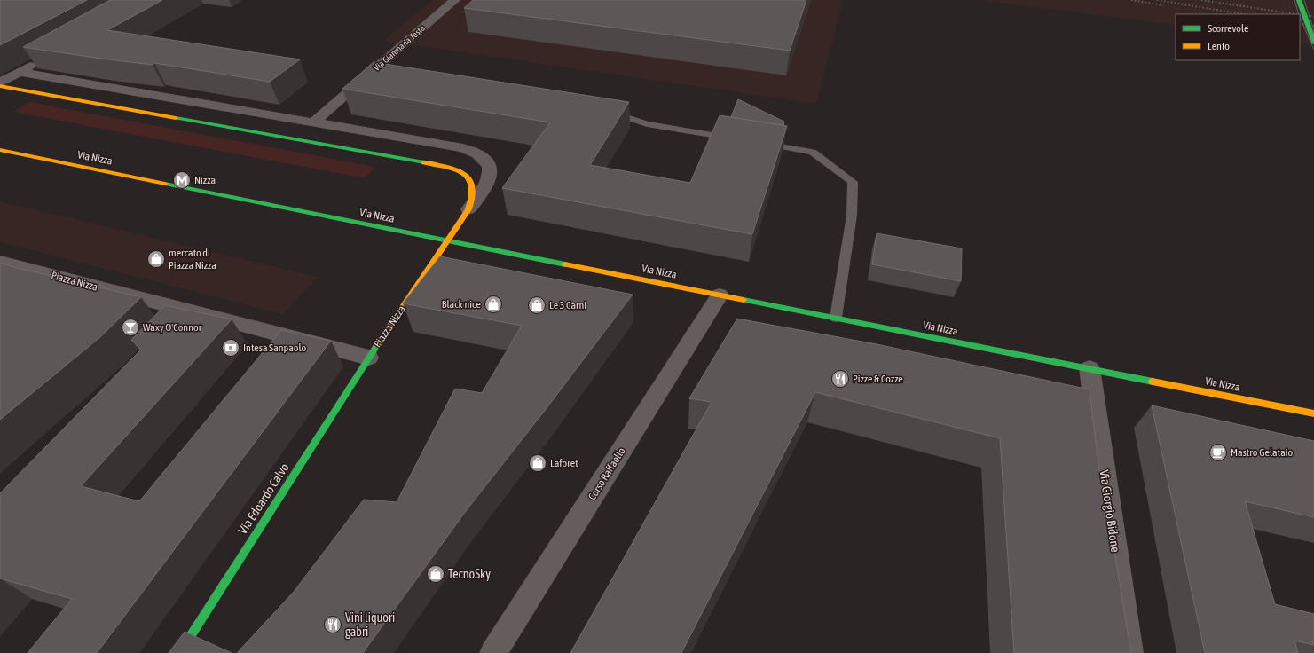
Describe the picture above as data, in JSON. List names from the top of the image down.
{
  "streets": {
    "street": [
      "Via Gianmaria Testa",
      "Via Nizza",
      "Piazza Nizza",
      "Corso Raffaello",
      "Via Edoardo Calvo",
      "Via Giorgio Bidone"
    ]
  },
  "crossings": [
    ["Via Gianmaria Testa", "Piazza Nizza"],
    ["Via Nizza", "Piazza Nizza"],
    ["Via Nizza", "Corso Raffaello"],
    ["Via Nizza", "Via Giorgio Bidone"],
    ["Piazza Nizza", "Via Edoardo Calvo"]
  ],
  "places": {
    "metro station": ["Nizza"],
    "shop": [
      "mercato di Piazza Nizza",
      "Black nice",
      "Le 3 Carni",
      "Laforet",
      "TecnoSky"
    ],
    "bar": ["Waxy O'Connor"],
    "bank": ["Intesa Sanpaolo"],
    "restaurant": ["Pizze & Cozze", "Vini liquori gabri"],
    "cafe": ["Mastro Gelataio"]
  },
  "legend": ["Scorrevole", "Lento"]
}
